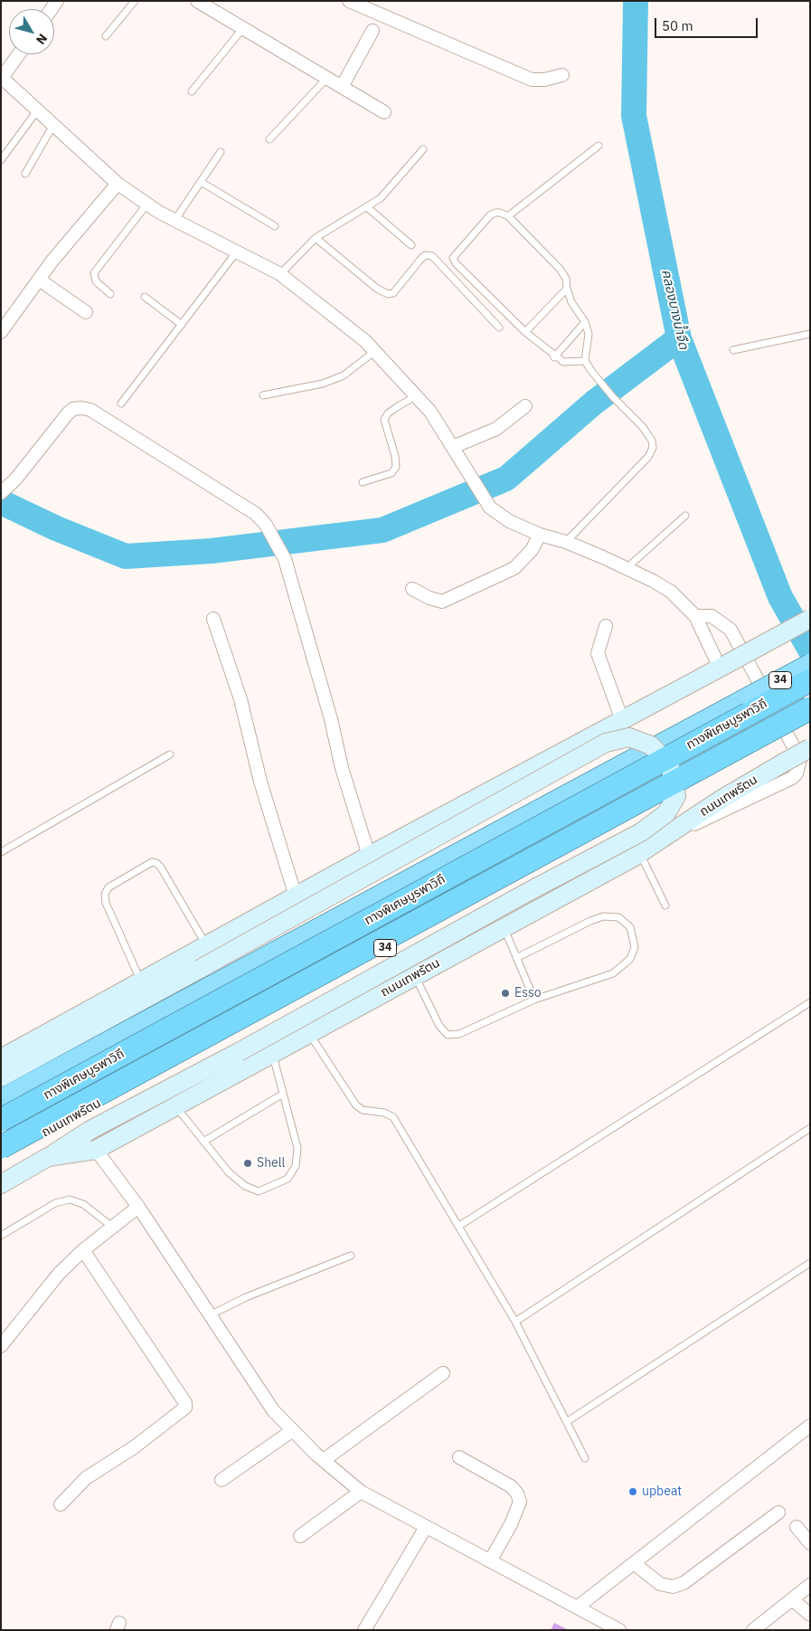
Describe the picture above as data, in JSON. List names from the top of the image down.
{
  "streets": {
    "highway": ["34", "ทางพิเศษบูรพาวิถี", "ถนนเทพรัตน"]
  },
  "water": ["คลองบางน้ำจืด"],
  "places": ["Esso", "Shell", "upbeat"],
  "scale_bar": "50 m",
  "north": "bottom right"
}
